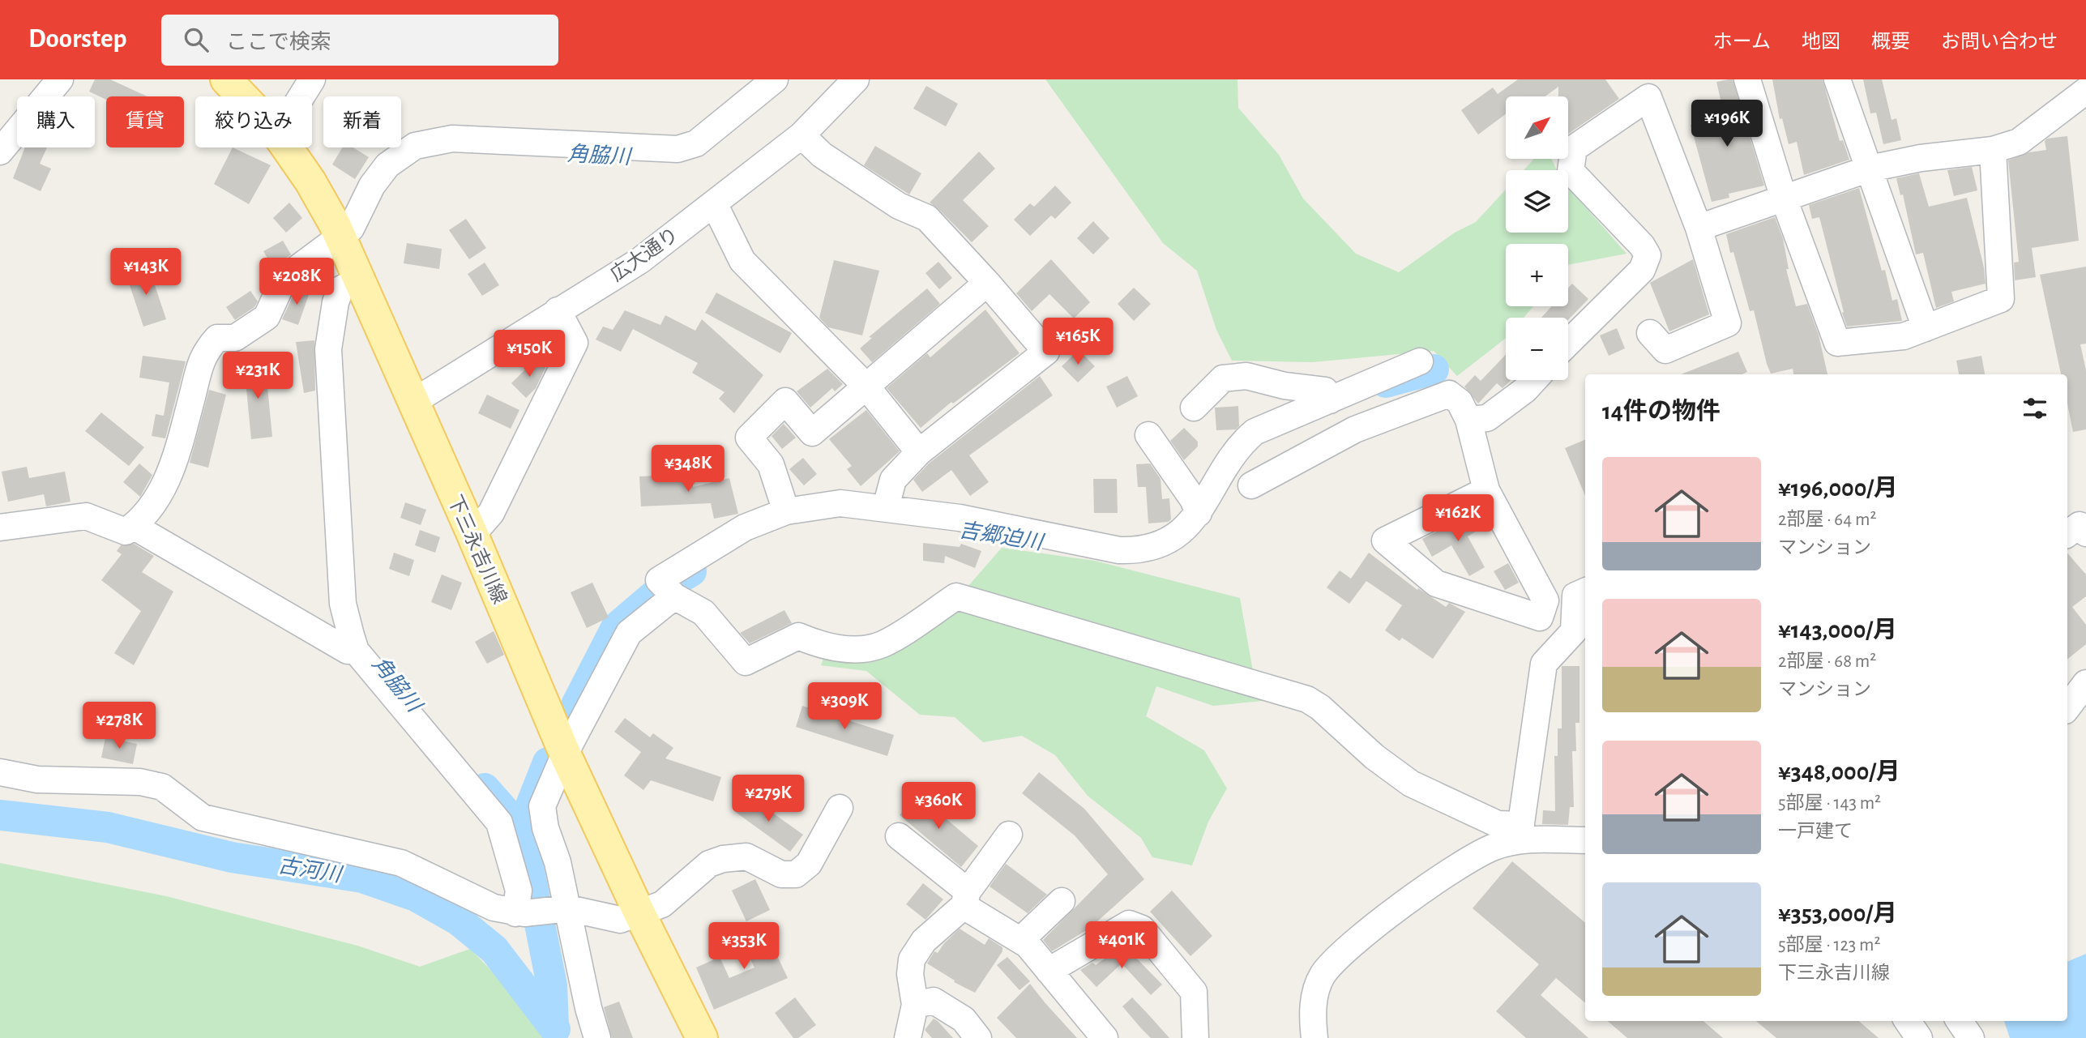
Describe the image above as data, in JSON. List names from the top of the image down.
{
  "streets": {
    "main road": ["下三永吉川線"],
    "street": ["広大通り"]
  },
  "crossings": [
    ["広大通り", "下三永吉川線"]
  ],
  "water": ["角脇川", "吉郷迫川", "古河川"],
  "north": "top right",
  "page": {
    "header": "Doorstep",
    "search": "ここで検索",
    "nav": [
      "ホーム",
      "地図",
      "概要",
      "お問い合わせ"
    ],
    "map_buttons": ["+", "−"],
    "chip": [
      "購入",
      "賃貸",
      "絞り込み",
      "新着"
    ],
    "price": [
      "¥196K",
      "¥143K",
      "¥208K",
      "¥165K",
      "¥150K",
      "¥231K",
      "¥348K",
      "¥162K",
      "¥309K",
      "¥278K",
      "¥279K",
      "¥360K",
      "¥401K",
      "¥353K"
    ],
    "heading": "14件の物件",
    "list": [
      {
        "name": "¥196,000/月",
        "note": "2部屋 · 64 m² · マンション"
      },
      {
        "name": "¥143,000/月",
        "note": "2部屋 · 68 m² · マンション"
      },
      {
        "name": "¥348,000/月",
        "note": "5部屋 · 143 m² · 一戸建て"
      },
      {
        "name": "¥353,000/月",
        "note": "5部屋 · 123 m² · 下三永吉川線"
      }
    ]
  }
}
